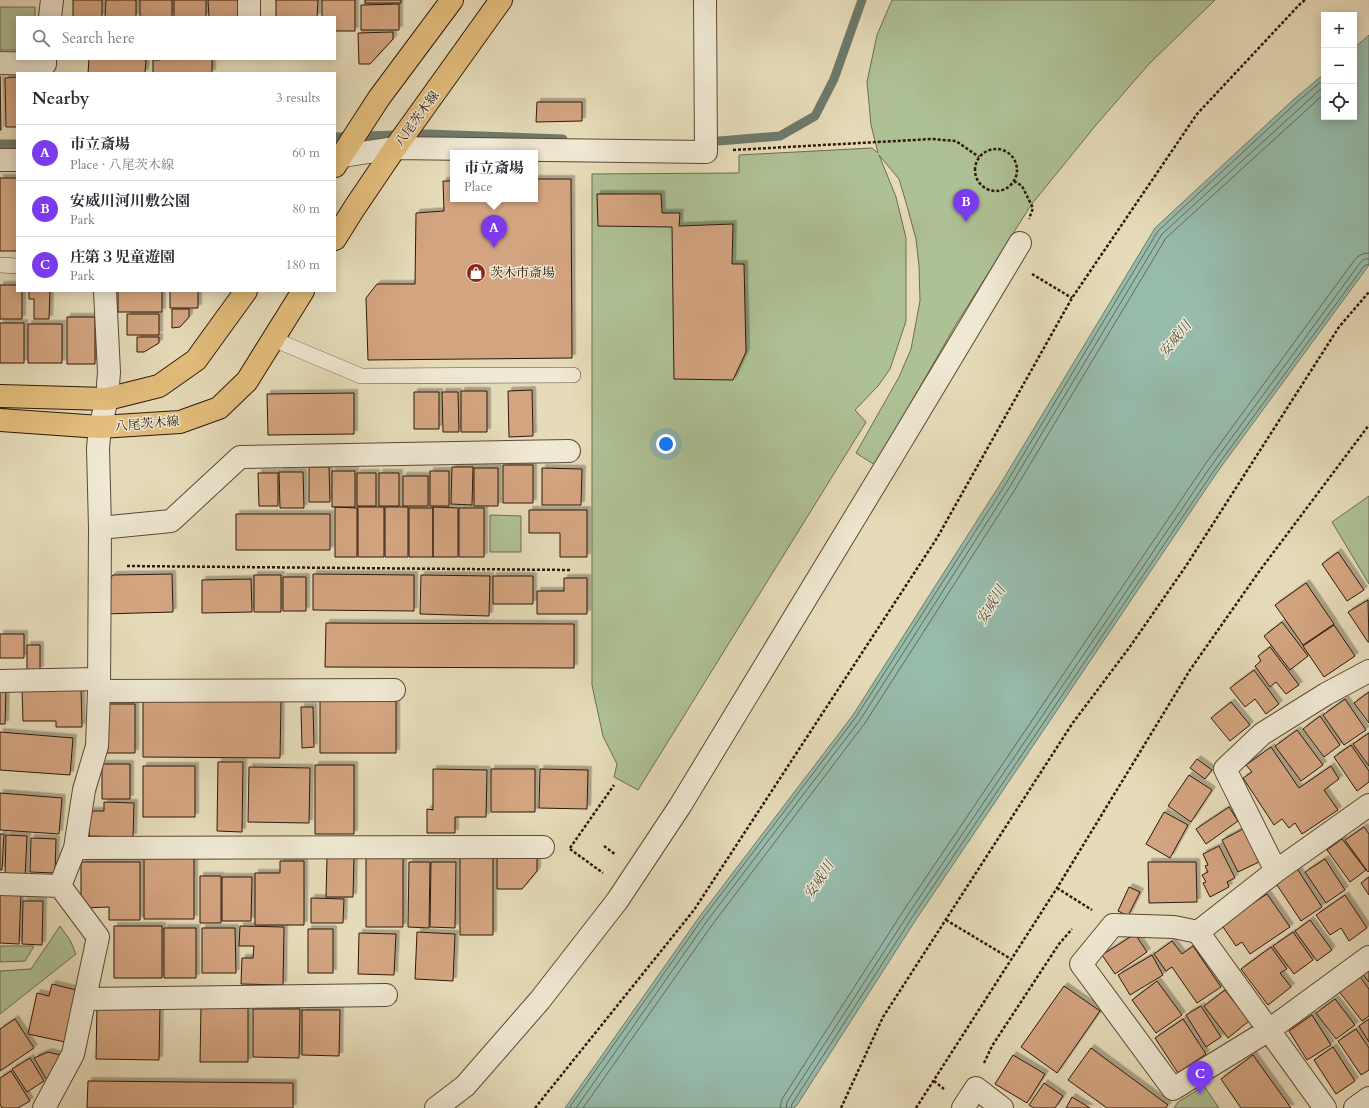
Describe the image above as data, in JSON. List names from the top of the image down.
{
  "streets": {
    "main road": ["八尾茨木線"]
  },
  "water": ["安威川"],
  "places": {
    "shop": ["茨木市斎場"]
  },
  "page": {
    "map_buttons": ["+", "−"],
    "search": "Search here",
    "heading": ["Nearby", "3 results"],
    "list": [
      {
        "mark": "A",
        "name": "市立斎場",
        "note": "Place · 八尾茨木線",
        "value": "60 m"
      },
      {
        "mark": "B",
        "name": "安威川河川敷公園",
        "note": "Park",
        "value": "80 m"
      },
      {
        "mark": "C",
        "name": "庄第３児童遊園",
        "note": "Park",
        "value": "180 m"
      }
    ],
    "popup": ["市立斎場", "Place"],
    "pins": ["B", "A", "C"]
  }
}
